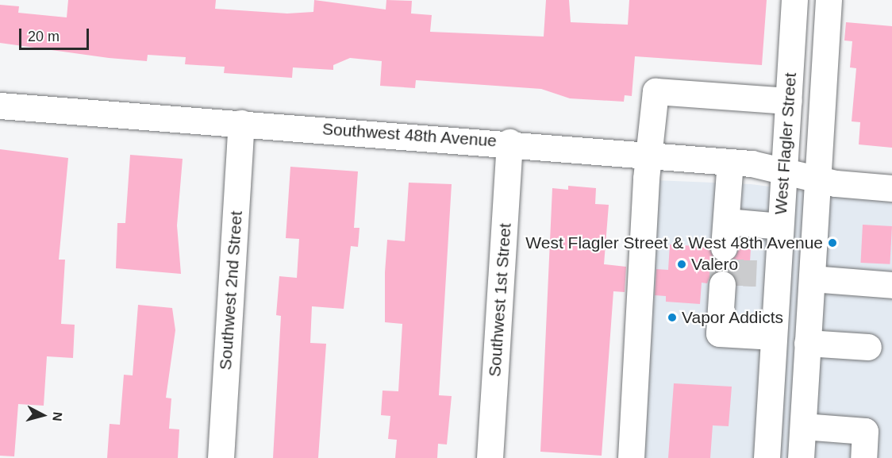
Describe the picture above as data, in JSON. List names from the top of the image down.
{
  "streets": {
    "street": [
      "Southwest 48th Avenue",
      "West Flagler Street",
      "Southwest 2nd Street",
      "Southwest 1st Street"
    ]
  },
  "crossings": [
    ["Southwest 48th Avenue", "West Flagler Street"],
    ["Southwest 48th Avenue", "Southwest 2nd Street"],
    ["Southwest 48th Avenue", "Southwest 1st Street"]
  ],
  "places": ["West Flagler Street & West 48th Avenue", "Valero", "Vapor Addicts"],
  "scale_bar": "20 m",
  "north": "right"
}
